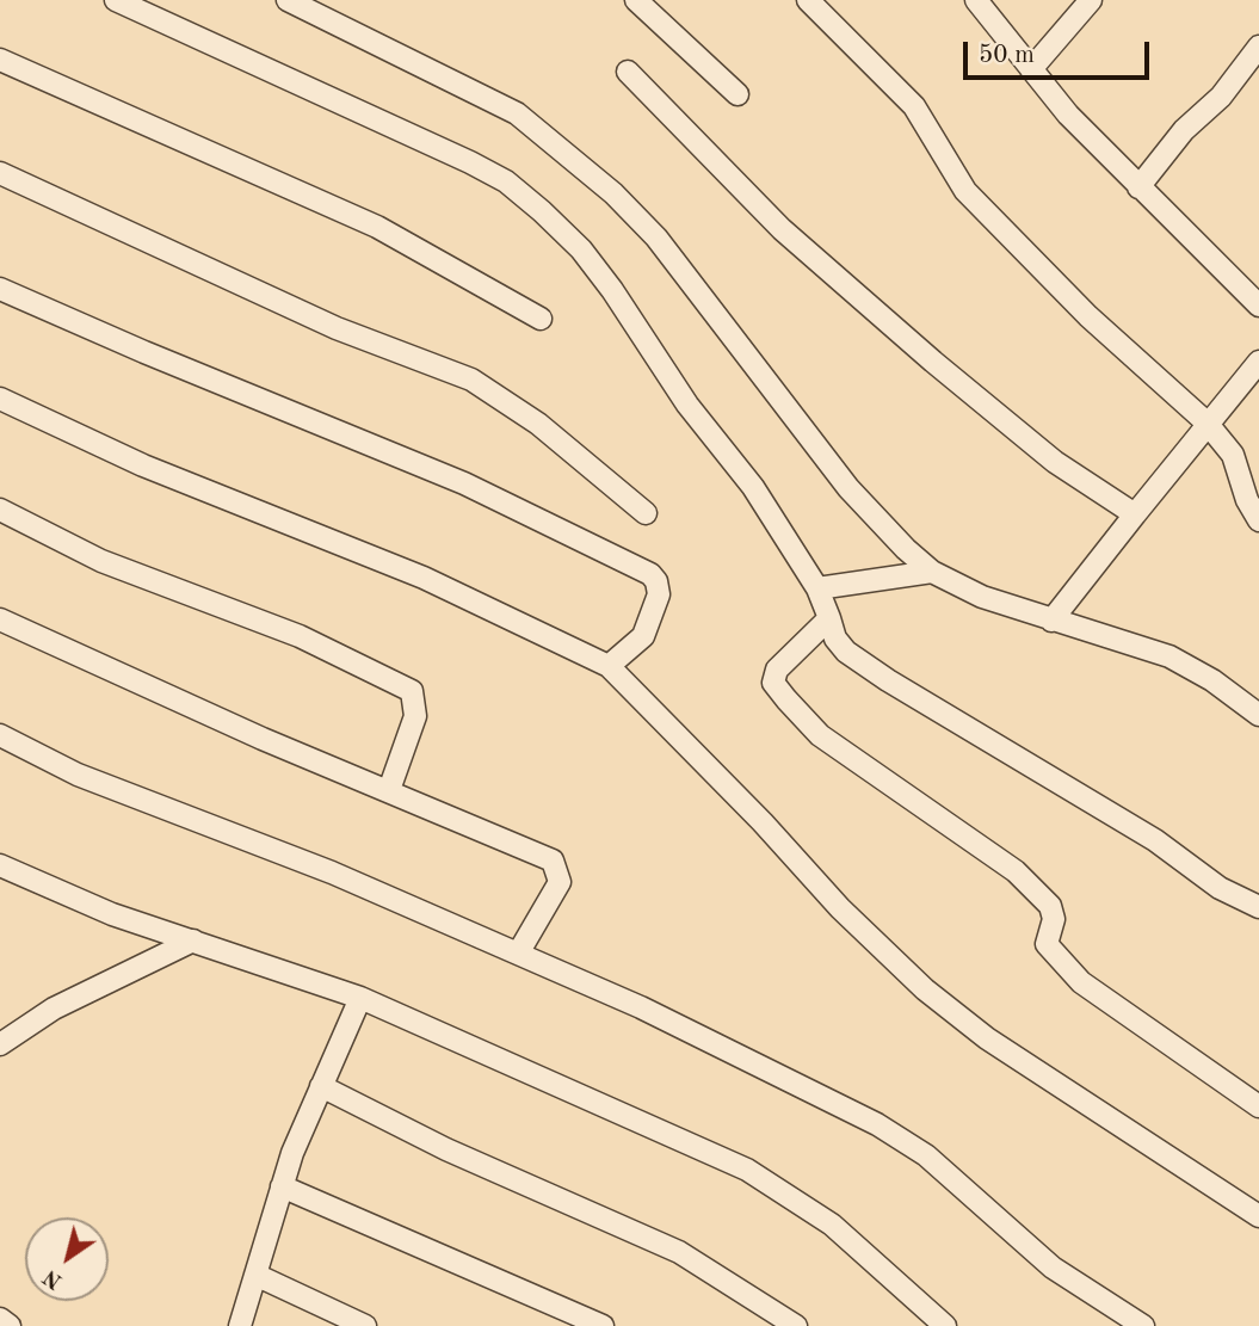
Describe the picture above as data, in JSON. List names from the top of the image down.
{
  "scale_bar": "50 m",
  "north": "bottom left"
}
